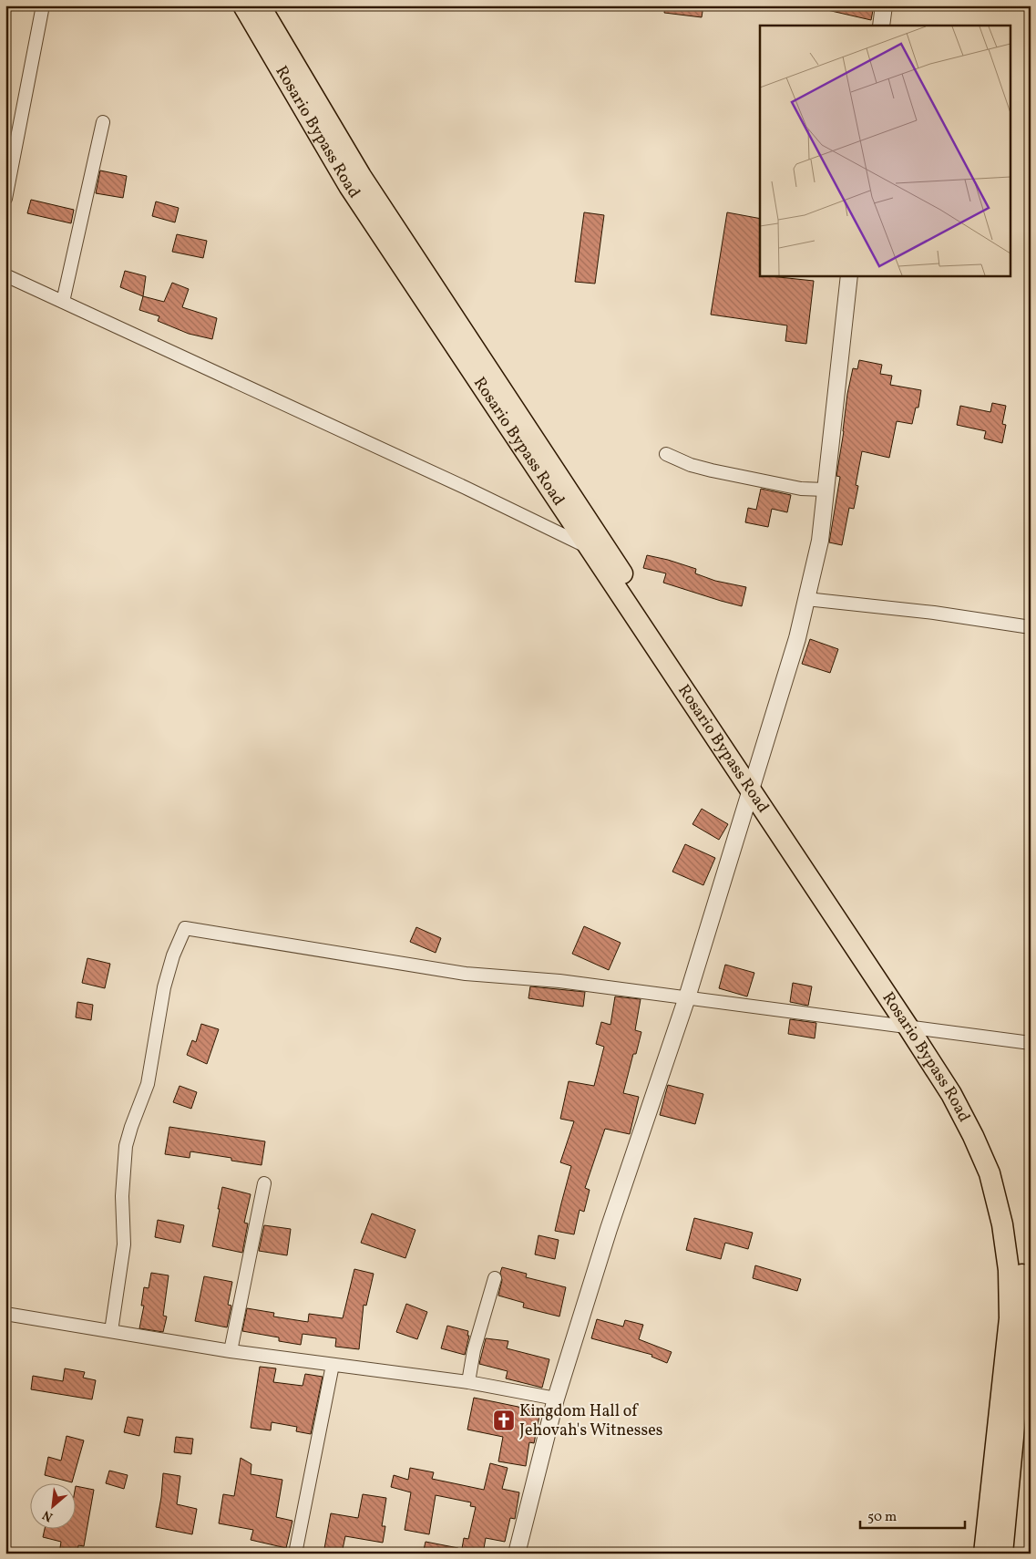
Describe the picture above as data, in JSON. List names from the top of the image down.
{
  "streets": {
    "main road": ["Rosario Bypass Road"]
  },
  "places": {
    "church": ["Kingdom Hall of Jehovah's Witnesses"]
  },
  "scale_bar": "50 m",
  "north": "bottom left"
}
